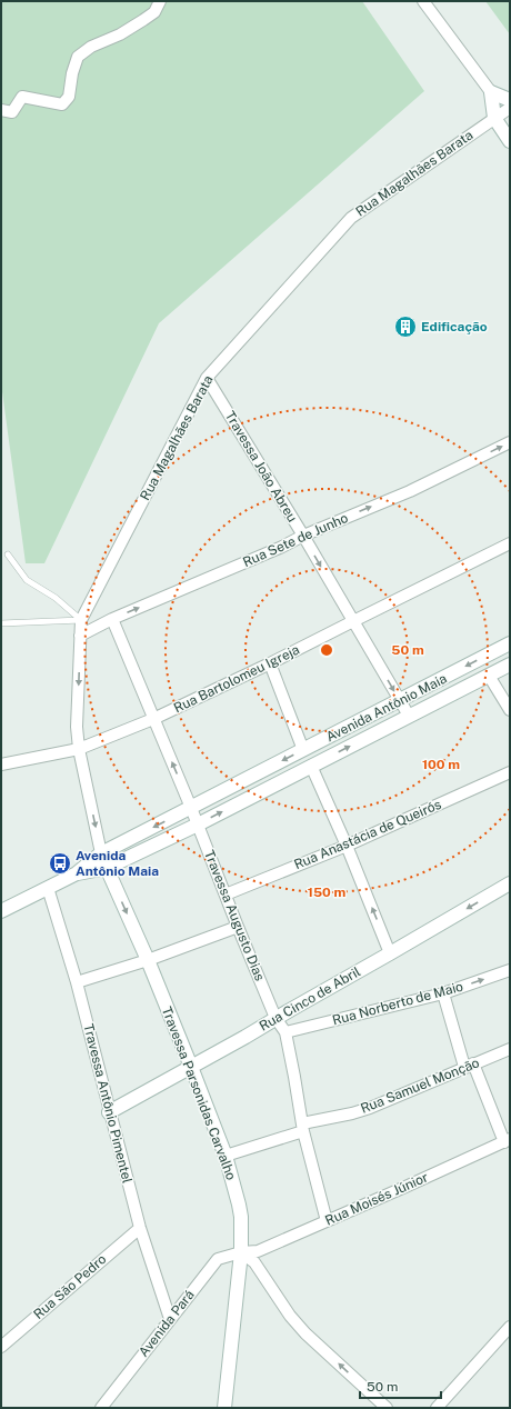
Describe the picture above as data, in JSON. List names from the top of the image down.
{
  "streets": {
    "street": [
      "Rua Magalhães Barata",
      "Travessa João Abreu",
      "Rua Sete de Junho",
      "Rua Bartolomeu Igreja",
      "Avenida Antônio Maia",
      "Rua Anastácia de Queirós",
      "Travessa Augusto Dias",
      "Rua Cinco de Abril",
      "Rua Norberto de Maio",
      "Rua Samuel Monção",
      "Travessa Parsonidas Carvalho",
      "Travessa Antônio Pimentel",
      "Rua Moisés Júnior",
      "Rua São Pedro",
      "Avenida Pará"
    ]
  },
  "crossings": [
    ["Rua Magalhães Barata", "Travessa João Abreu"],
    ["Rua Magalhães Barata", "Rua Sete de Junho"],
    ["Rua Magalhães Barata", "Rua Bartolomeu Igreja"],
    ["Rua Magalhães Barata", "Avenida Antônio Maia"],
    ["Rua Magalhães Barata", "Travessa Parsonidas Carvalho"],
    ["Travessa João Abreu", "Rua Sete de Junho"],
    ["Travessa João Abreu", "Rua Bartolomeu Igreja"],
    ["Travessa João Abreu", "Avenida Antônio Maia"],
    ["Rua Sete de Junho", "Travessa Augusto Dias"],
    ["Rua Bartolomeu Igreja", "Travessa Augusto Dias"],
    ["Avenida Antônio Maia", "Travessa Augusto Dias"],
    ["Avenida Antônio Maia", "Travessa Parsonidas Carvalho"],
    ["Avenida Antônio Maia", "Travessa Antônio Pimentel"],
    ["Rua Anastácia de Queirós", "Travessa Augusto Dias"],
    ["Travessa Augusto Dias", "Rua Cinco de Abril"],
    ["Travessa Augusto Dias", "Rua Norberto de Maio"],
    ["Travessa Augusto Dias", "Rua Samuel Monção"],
    ["Travessa Augusto Dias", "Rua Moisés Júnior"],
    ["Rua Cinco de Abril", "Travessa Parsonidas Carvalho"],
    ["Rua Cinco de Abril", "Travessa Antônio Pimentel"],
    ["Rua Samuel Monção", "Travessa Parsonidas Carvalho"],
    ["Travessa Parsonidas Carvalho", "Rua Moisés Júnior"],
    ["Travessa Parsonidas Carvalho", "Avenida Pará"],
    ["Travessa Antônio Pimentel", "Rua São Pedro"],
    ["Travessa Antônio Pimentel", "Avenida Pará"],
    ["Rua Moisés Júnior", "Avenida Pará"]
  ],
  "one_way": ["Travessa João Abreu", "Rua Sete de Junho"],
  "places": {
    "building": ["Edificação"],
    "bus stop": ["Avenida Antônio Maia"]
  },
  "scale_bar": "50 m",
  "rings": ["50 m", "100 m", "150 m"]
}
